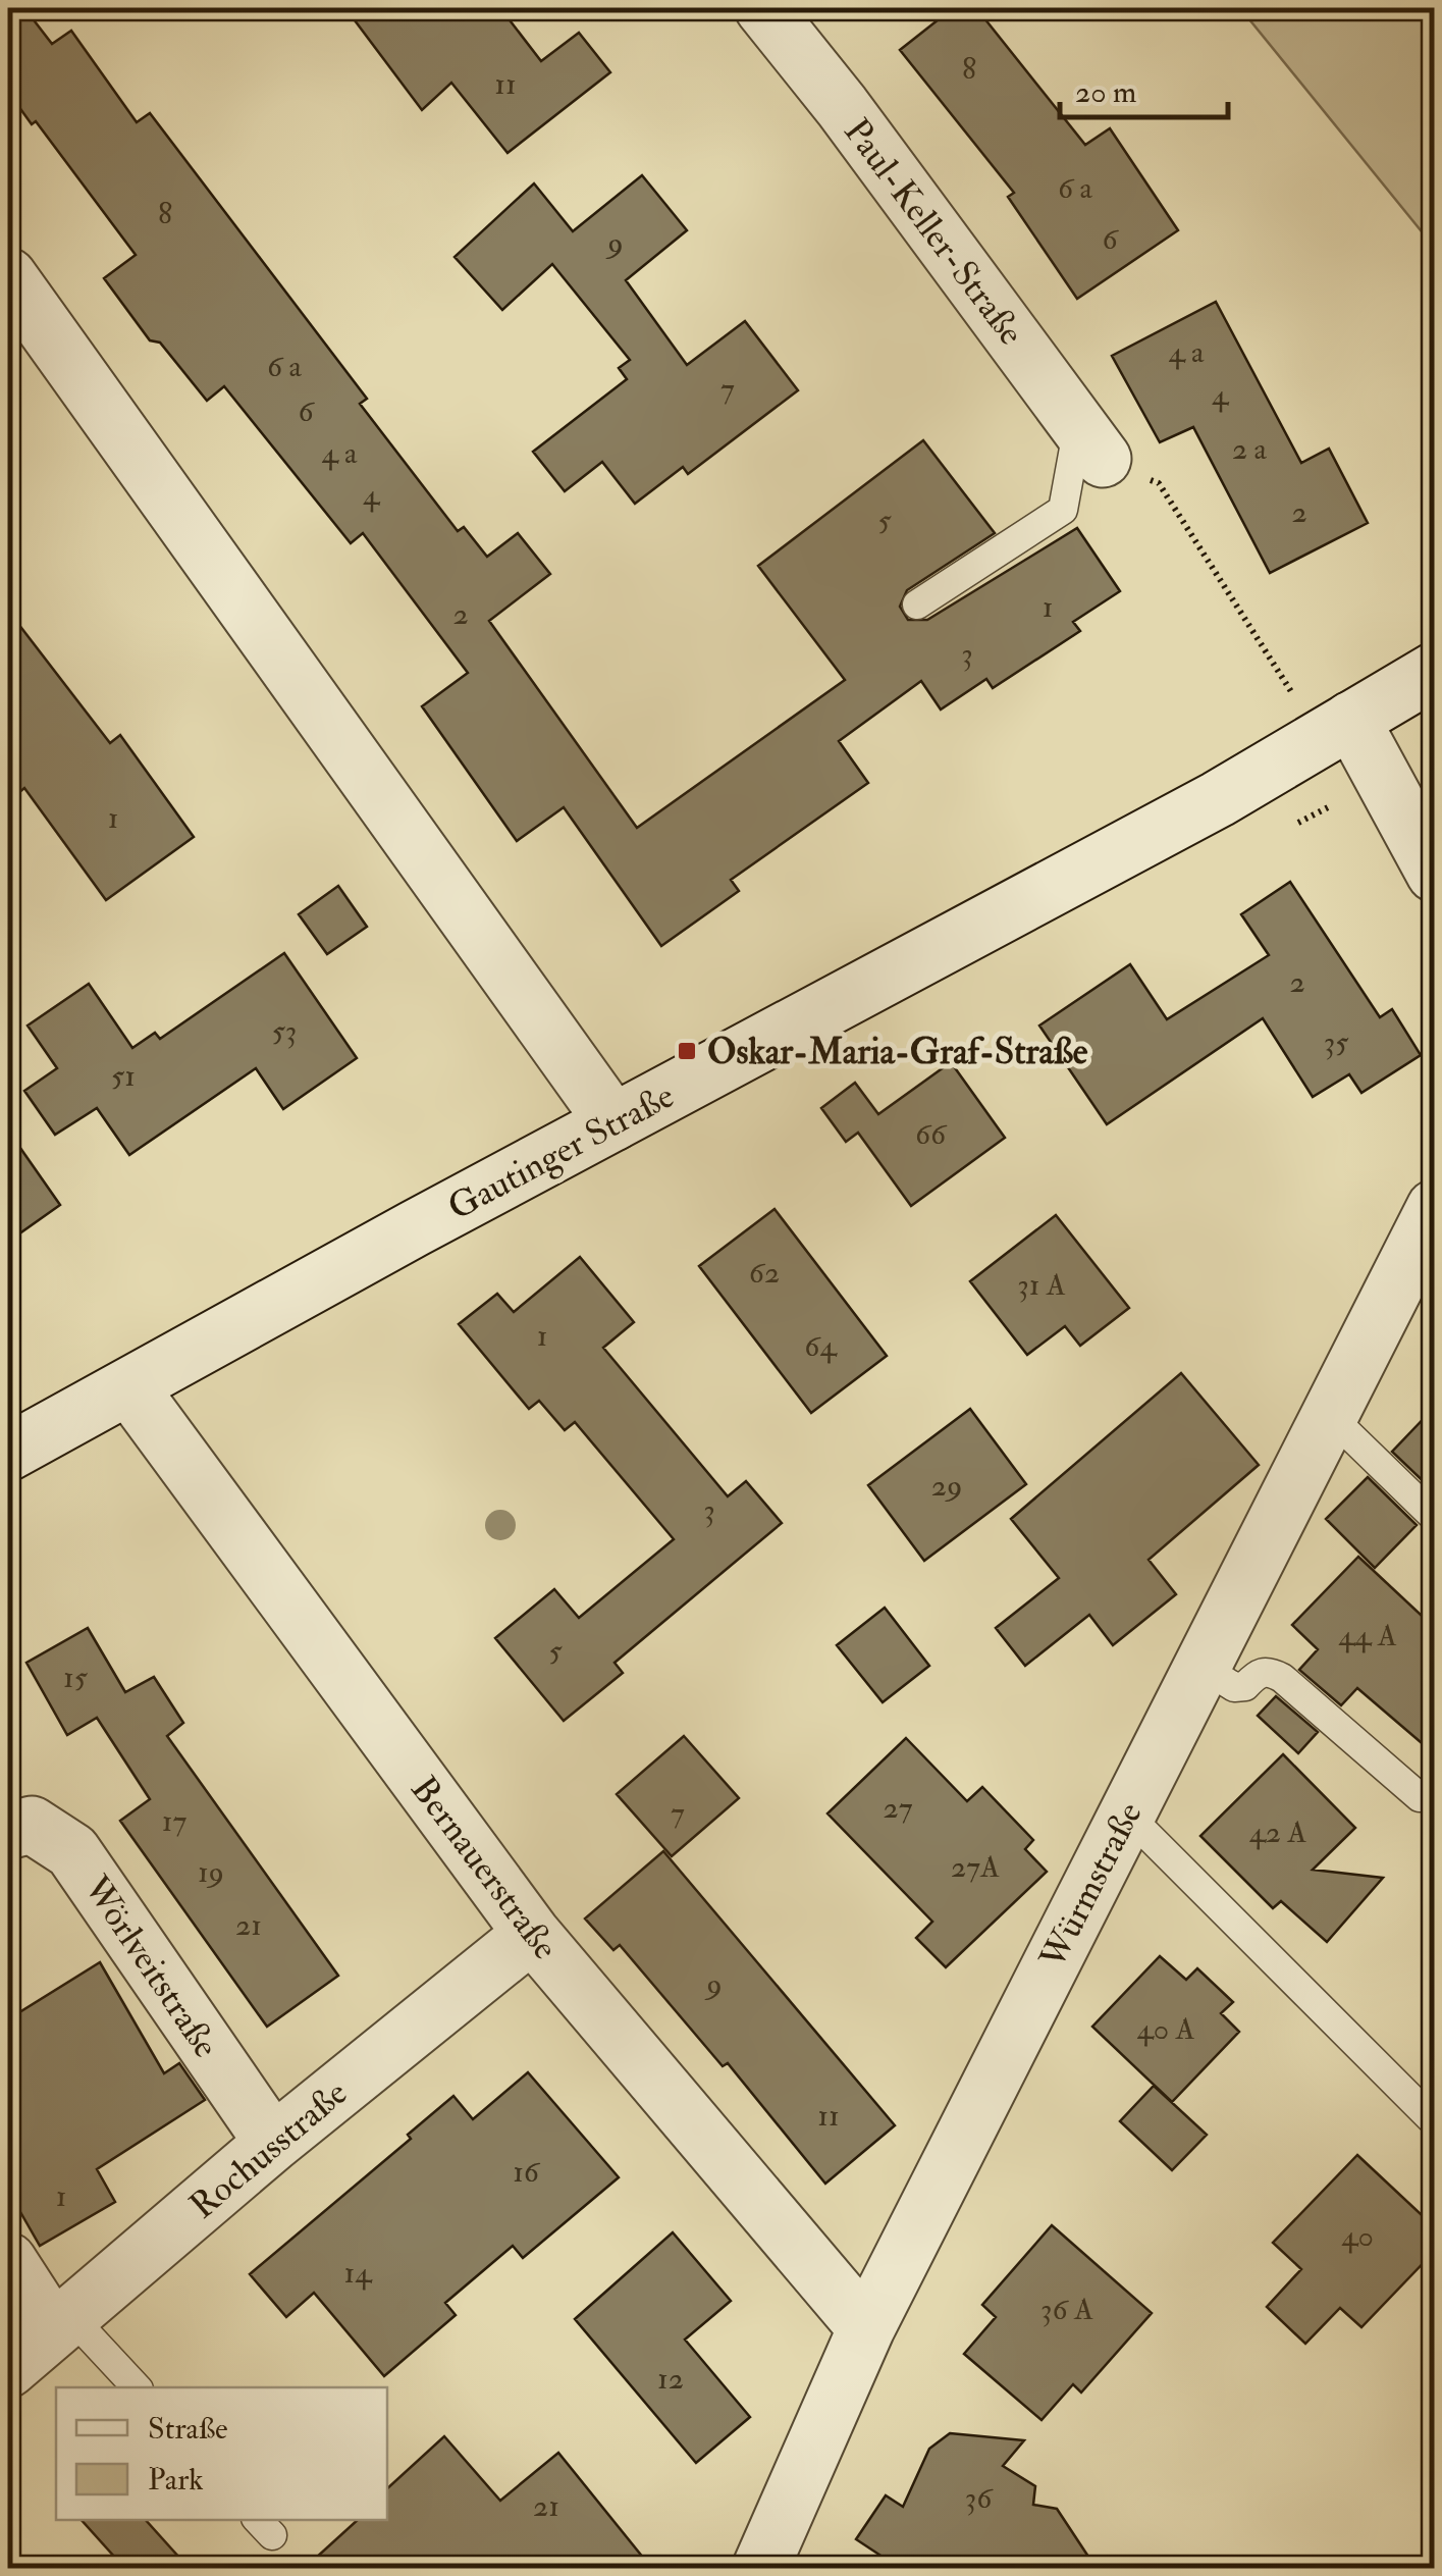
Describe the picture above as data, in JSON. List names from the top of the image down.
{
  "streets": {
    "street": [
      "Paul-Keller-Straße",
      "Gautinger Straße",
      "Bernauerstraße",
      "Würmstraße",
      "Wörlveitstraße",
      "Rochusstraße"
    ]
  },
  "crossings": [
    ["Gautinger Straße", "Bernauerstraße"],
    ["Bernauerstraße", "Würmstraße"],
    ["Bernauerstraße", "Rochusstraße"],
    ["Wörlveitstraße", "Rochusstraße"]
  ],
  "places": {
    "transit": ["Oskar-Maria-Graf-Straße"]
  },
  "house_numbers": [
    "8",
    "11",
    "6 a",
    "8",
    "6",
    "9",
    "4 a",
    "6 a",
    "7",
    "4",
    "6",
    "2 a",
    "4 a",
    "4",
    "2",
    "5",
    "1",
    "2",
    "3",
    "1",
    "2",
    "53",
    "35",
    "51",
    "66",
    "62",
    "31 A",
    "1",
    "64",
    "29",
    "3",
    "44 A",
    "5",
    "15",
    "27",
    "7",
    "17",
    "42 A",
    "27A",
    "19",
    "21",
    "9",
    "40 A",
    "11",
    "16",
    "1",
    "40",
    "14",
    "36 A",
    "12",
    "36",
    "21"
  ],
  "legend": ["Straße", "Park"],
  "scale_bar": "20 m"
}
